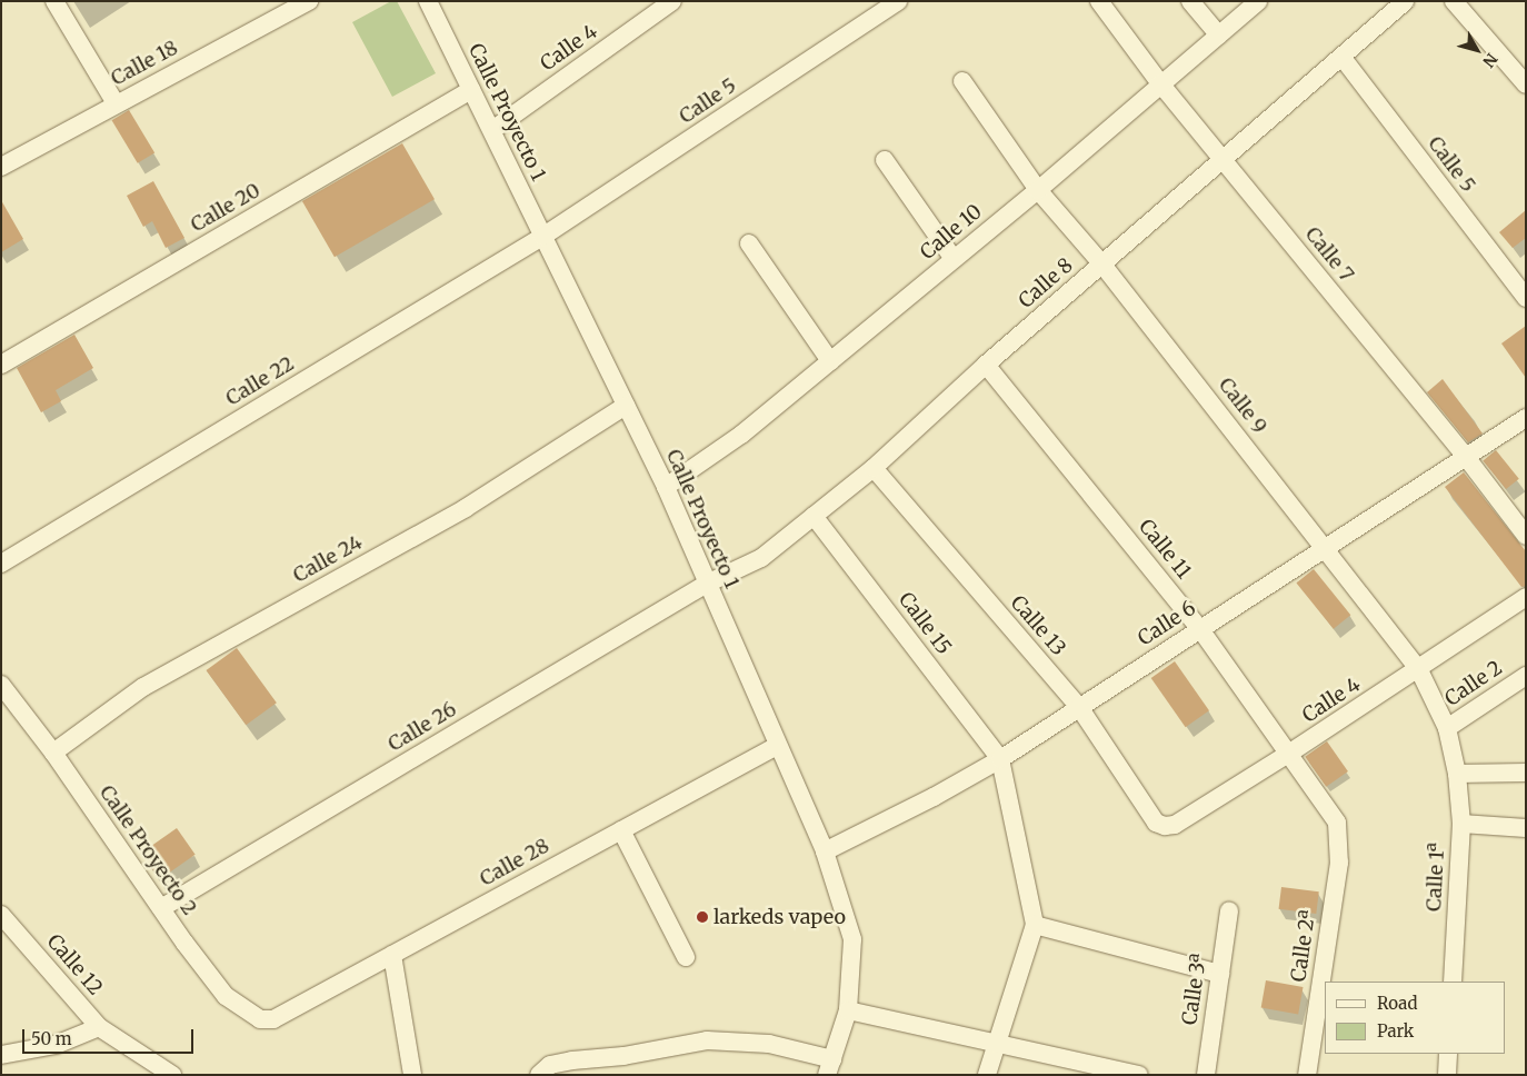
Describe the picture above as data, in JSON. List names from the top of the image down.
{
  "streets": {
    "street": [
      "Calle 4",
      "Calle 18",
      "Calle 5",
      "Calle Proyecto 1",
      "Calle 20",
      "Calle 10",
      "Calle 7",
      "Calle 8",
      "Calle 22",
      "Calle 9",
      "Calle 11",
      "Calle 24",
      "Calle 15",
      "Calle 6",
      "Calle 13",
      "Calle 2",
      "Calle 26",
      "Calle Proyecto 2",
      "Calle 28",
      "Calle 1ª",
      "Calle 2ª",
      "Calle 12",
      "Calle 3ª"
    ]
  },
  "crossings": [
    ["Calle 4", "Calle Proyecto 1"],
    ["Calle 4", "Calle 9"],
    ["Calle 4", "Calle 11"],
    ["Calle 4", "Calle 13"],
    ["Calle 5", "Calle Proyecto 1"],
    ["Calle 5", "Calle 8"],
    ["Calle 5", "Calle 22"],
    ["Calle Proyecto 1", "Calle 20"],
    ["Calle Proyecto 1", "Calle 10"],
    ["Calle Proyecto 1", "Calle 8"],
    ["Calle Proyecto 1", "Calle 22"],
    ["Calle Proyecto 1", "Calle 24"],
    ["Calle Proyecto 1", "Calle 6"],
    ["Calle Proyecto 1", "Calle 26"],
    ["Calle Proyecto 1", "Calle 28"],
    ["Calle 10", "Calle 7"],
    ["Calle 10", "Calle 9"],
    ["Calle 7", "Calle 8"],
    ["Calle 7", "Calle 6"],
    ["Calle 8", "Calle 9"],
    ["Calle 8", "Calle 11"],
    ["Calle 8", "Calle 15"],
    ["Calle 8", "Calle 13"],
    ["Calle 8", "Calle 26"],
    ["Calle 9", "Calle 6"],
    ["Calle 9", "Calle 2"],
    ["Calle 9", "Calle 1ª"],
    ["Calle 11", "Calle 6"],
    ["Calle 11", "Calle 2ª"],
    ["Calle 24", "Calle Proyecto 2"],
    ["Calle 15", "Calle 6"],
    ["Calle 6", "Calle 13"],
    ["Calle 26", "Calle Proyecto 2"],
    ["Calle Proyecto 2", "Calle 28"]
  ],
  "places": ["larkeds vapeo"],
  "legend": ["Road", "Park"],
  "scale_bar": "50 m",
  "north": "bottom right"
}
